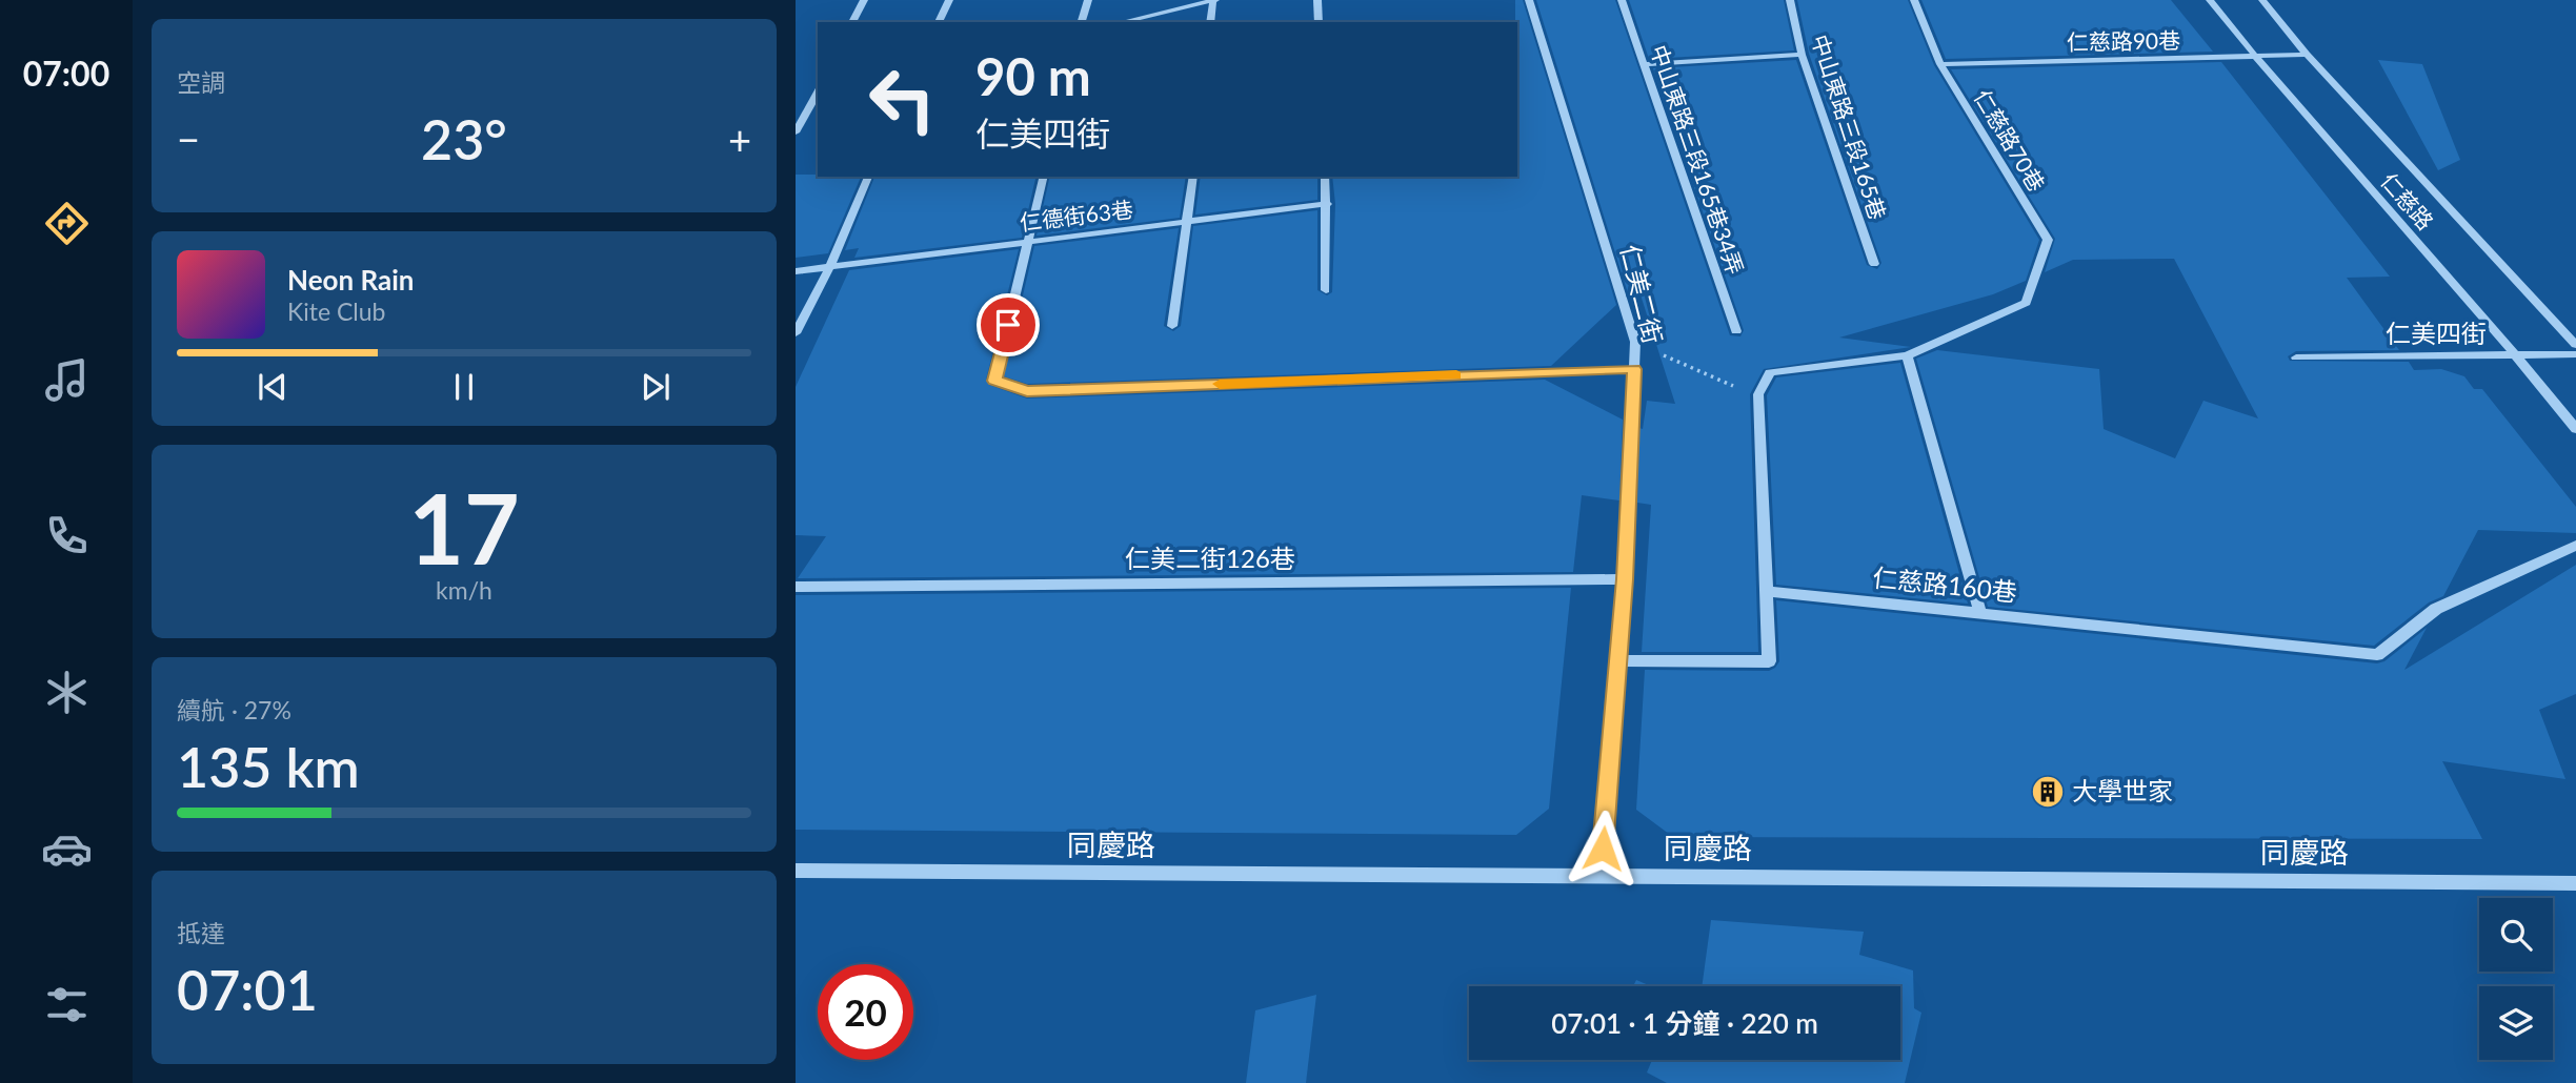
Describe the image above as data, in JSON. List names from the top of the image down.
{
  "streets": {
    "street": [
      "仁慈路90巷",
      "中山東路三段165巷",
      "仁慈路70巷",
      "中山東路三段165巷34弄",
      "仁慈路",
      "仁德街63巷",
      "仁美二街",
      "仁美四街",
      "仁美二街126巷",
      "仁慈路160巷",
      "同慶路"
    ]
  },
  "crossings": [
    ["仁慈路90巷", "仁慈路70巷"],
    ["仁慈路90巷", "仁慈路"],
    ["仁慈路", "仁美四街"],
    ["仁美二街", "仁美二街126巷"],
    ["仁美二街", "同慶路"]
  ],
  "places": {
    "building": ["大學世家"]
  },
  "page": {
    "tabs": "07:00",
    "tile": [
      "空調",
      ["17", "km/h"],
      ["續航 · 27%", "135 km"],
      ["抵達", "07:01"]
    ],
    "turn": ["90 m", "仁美四街"],
    "heat": ["−", "23°", "+"],
    "song": ["Neon Rain", "Kite Club"],
    "limit": "20",
    "trip": "07:01 · 1 分鐘 · 220 m"
  }
}
